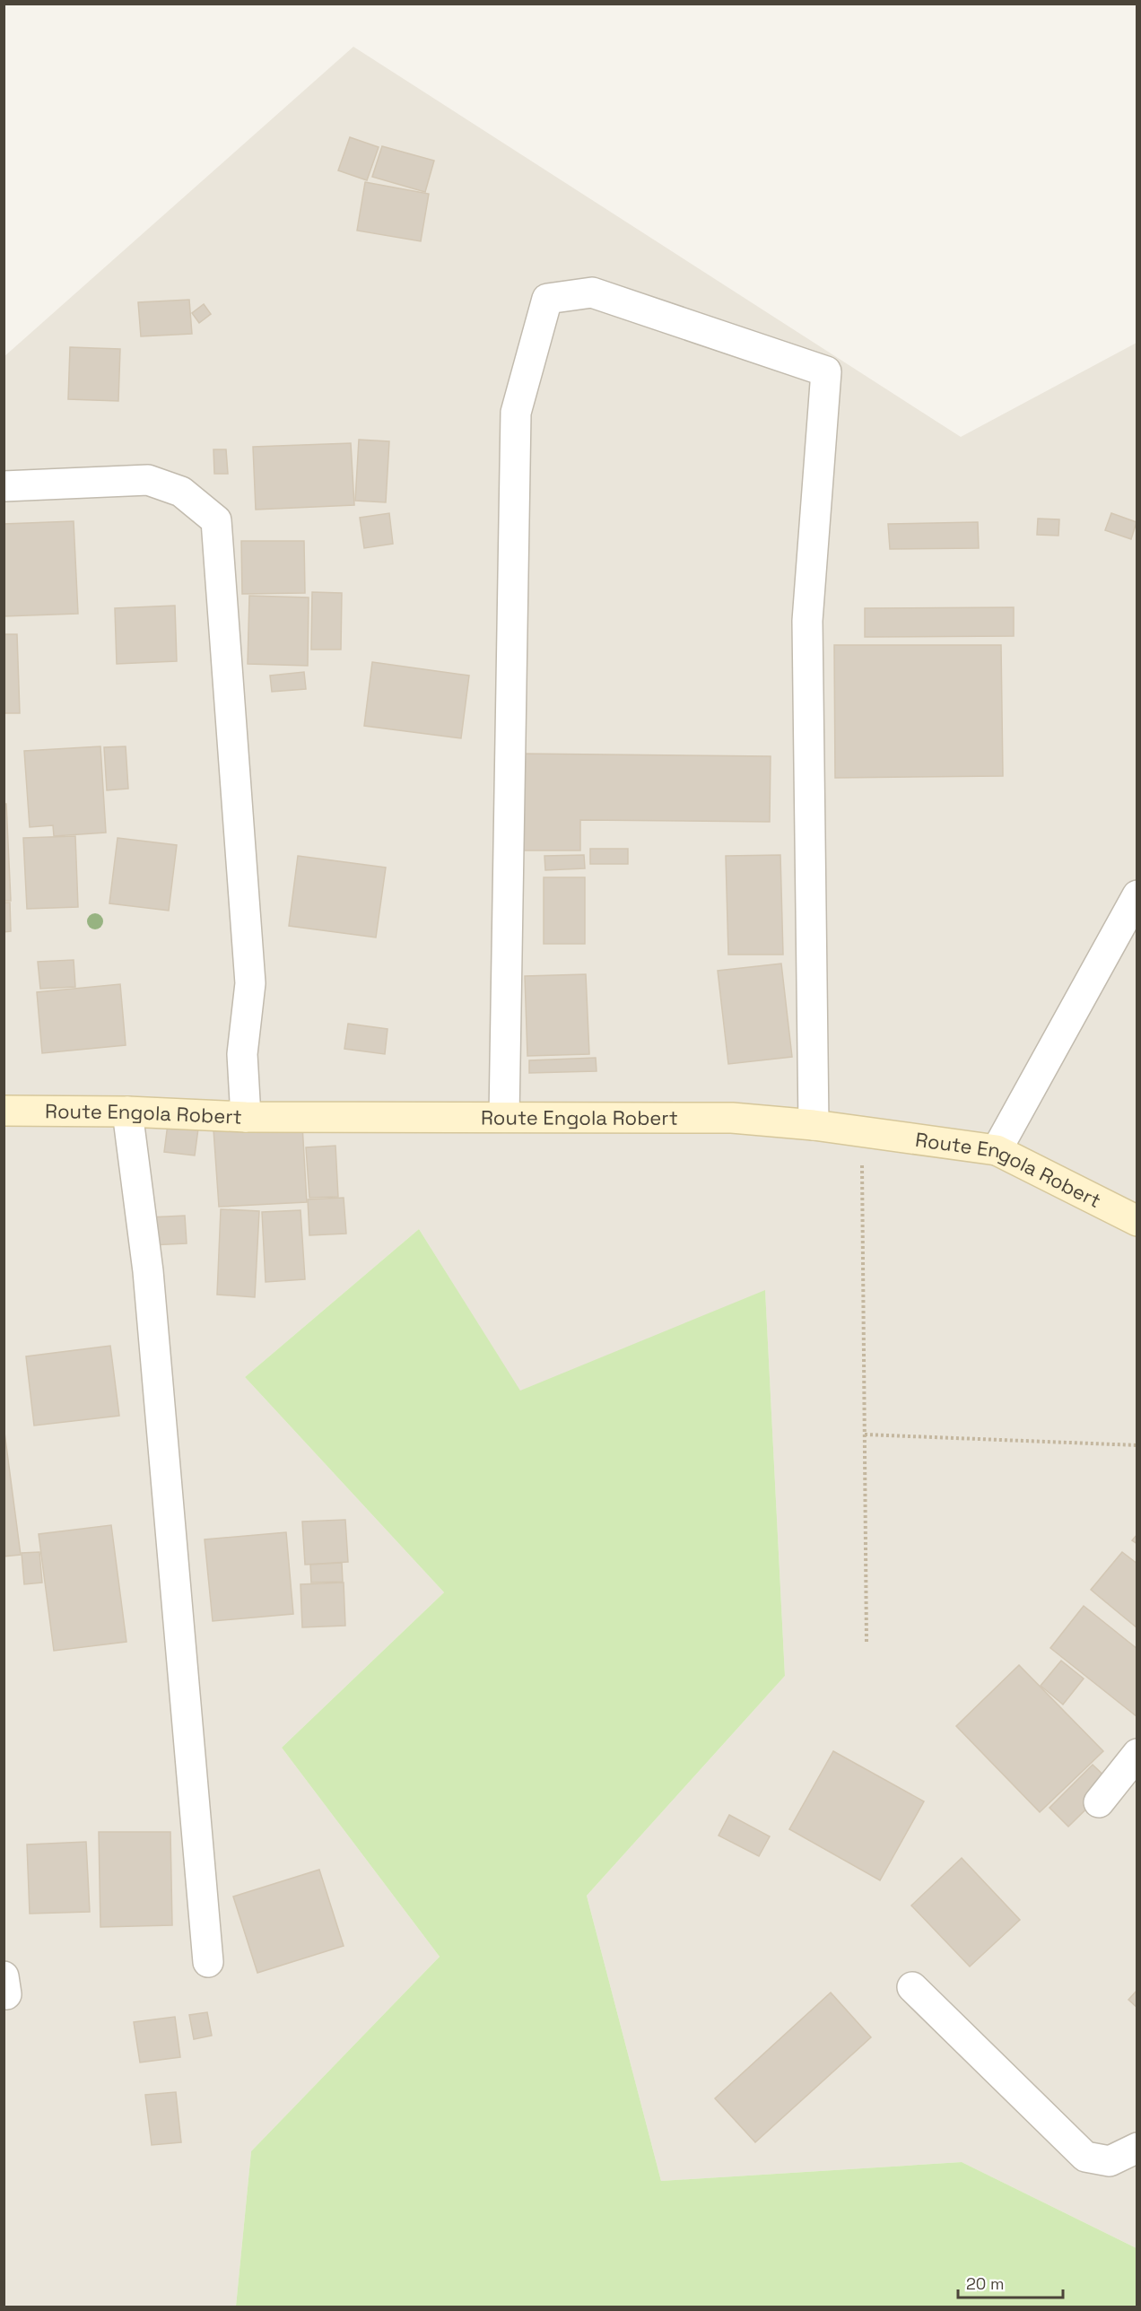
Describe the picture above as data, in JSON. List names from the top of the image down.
{
  "streets": {
    "street": ["Route Engola Robert"]
  },
  "scale_bar": "20 m"
}
